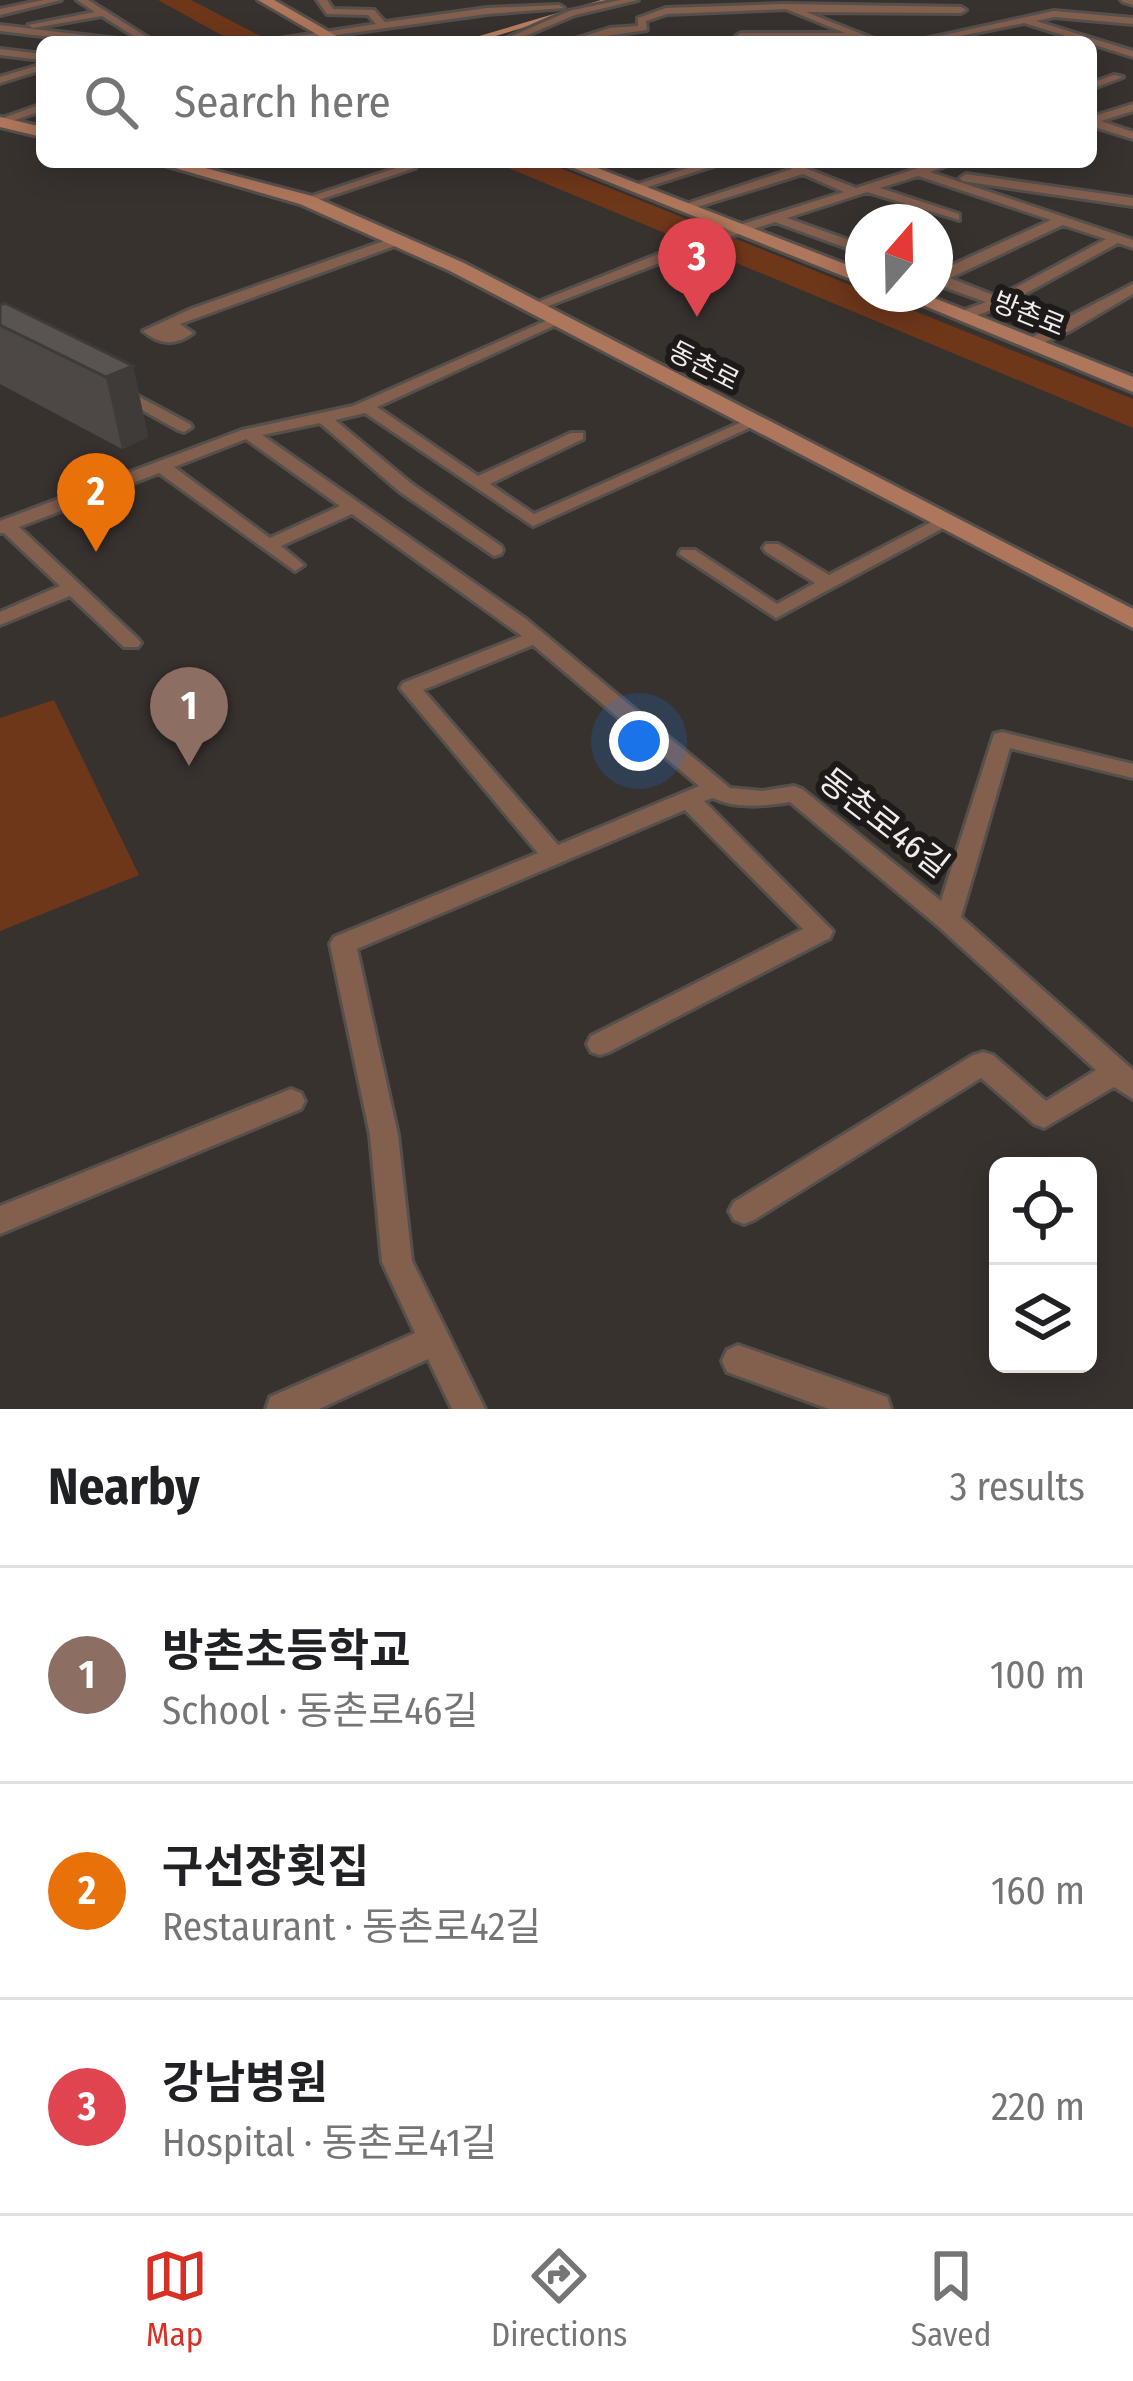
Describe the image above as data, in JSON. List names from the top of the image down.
{
  "streets": {
    "main road": ["방촌로", "동촌로"],
    "street": ["동촌로46길"]
  },
  "north": "top",
  "page": {
    "search": "Search here",
    "pins": ["3", "2", "1"],
    "heading": ["Nearby", "3 results"],
    "list": [
      {
        "mark": "1",
        "name": "방촌초등학교",
        "note": "School · 동촌로46길",
        "value": "100 m"
      },
      {
        "mark": "2",
        "name": "구선장횟집",
        "note": "Restaurant · 동촌로42길",
        "value": "160 m"
      },
      {
        "mark": "3",
        "name": "강남병원",
        "note": "Hospital · 동촌로41길",
        "value": "220 m"
      }
    ],
    "nav": ["Map", "Directions", "Saved"]
  }
}
